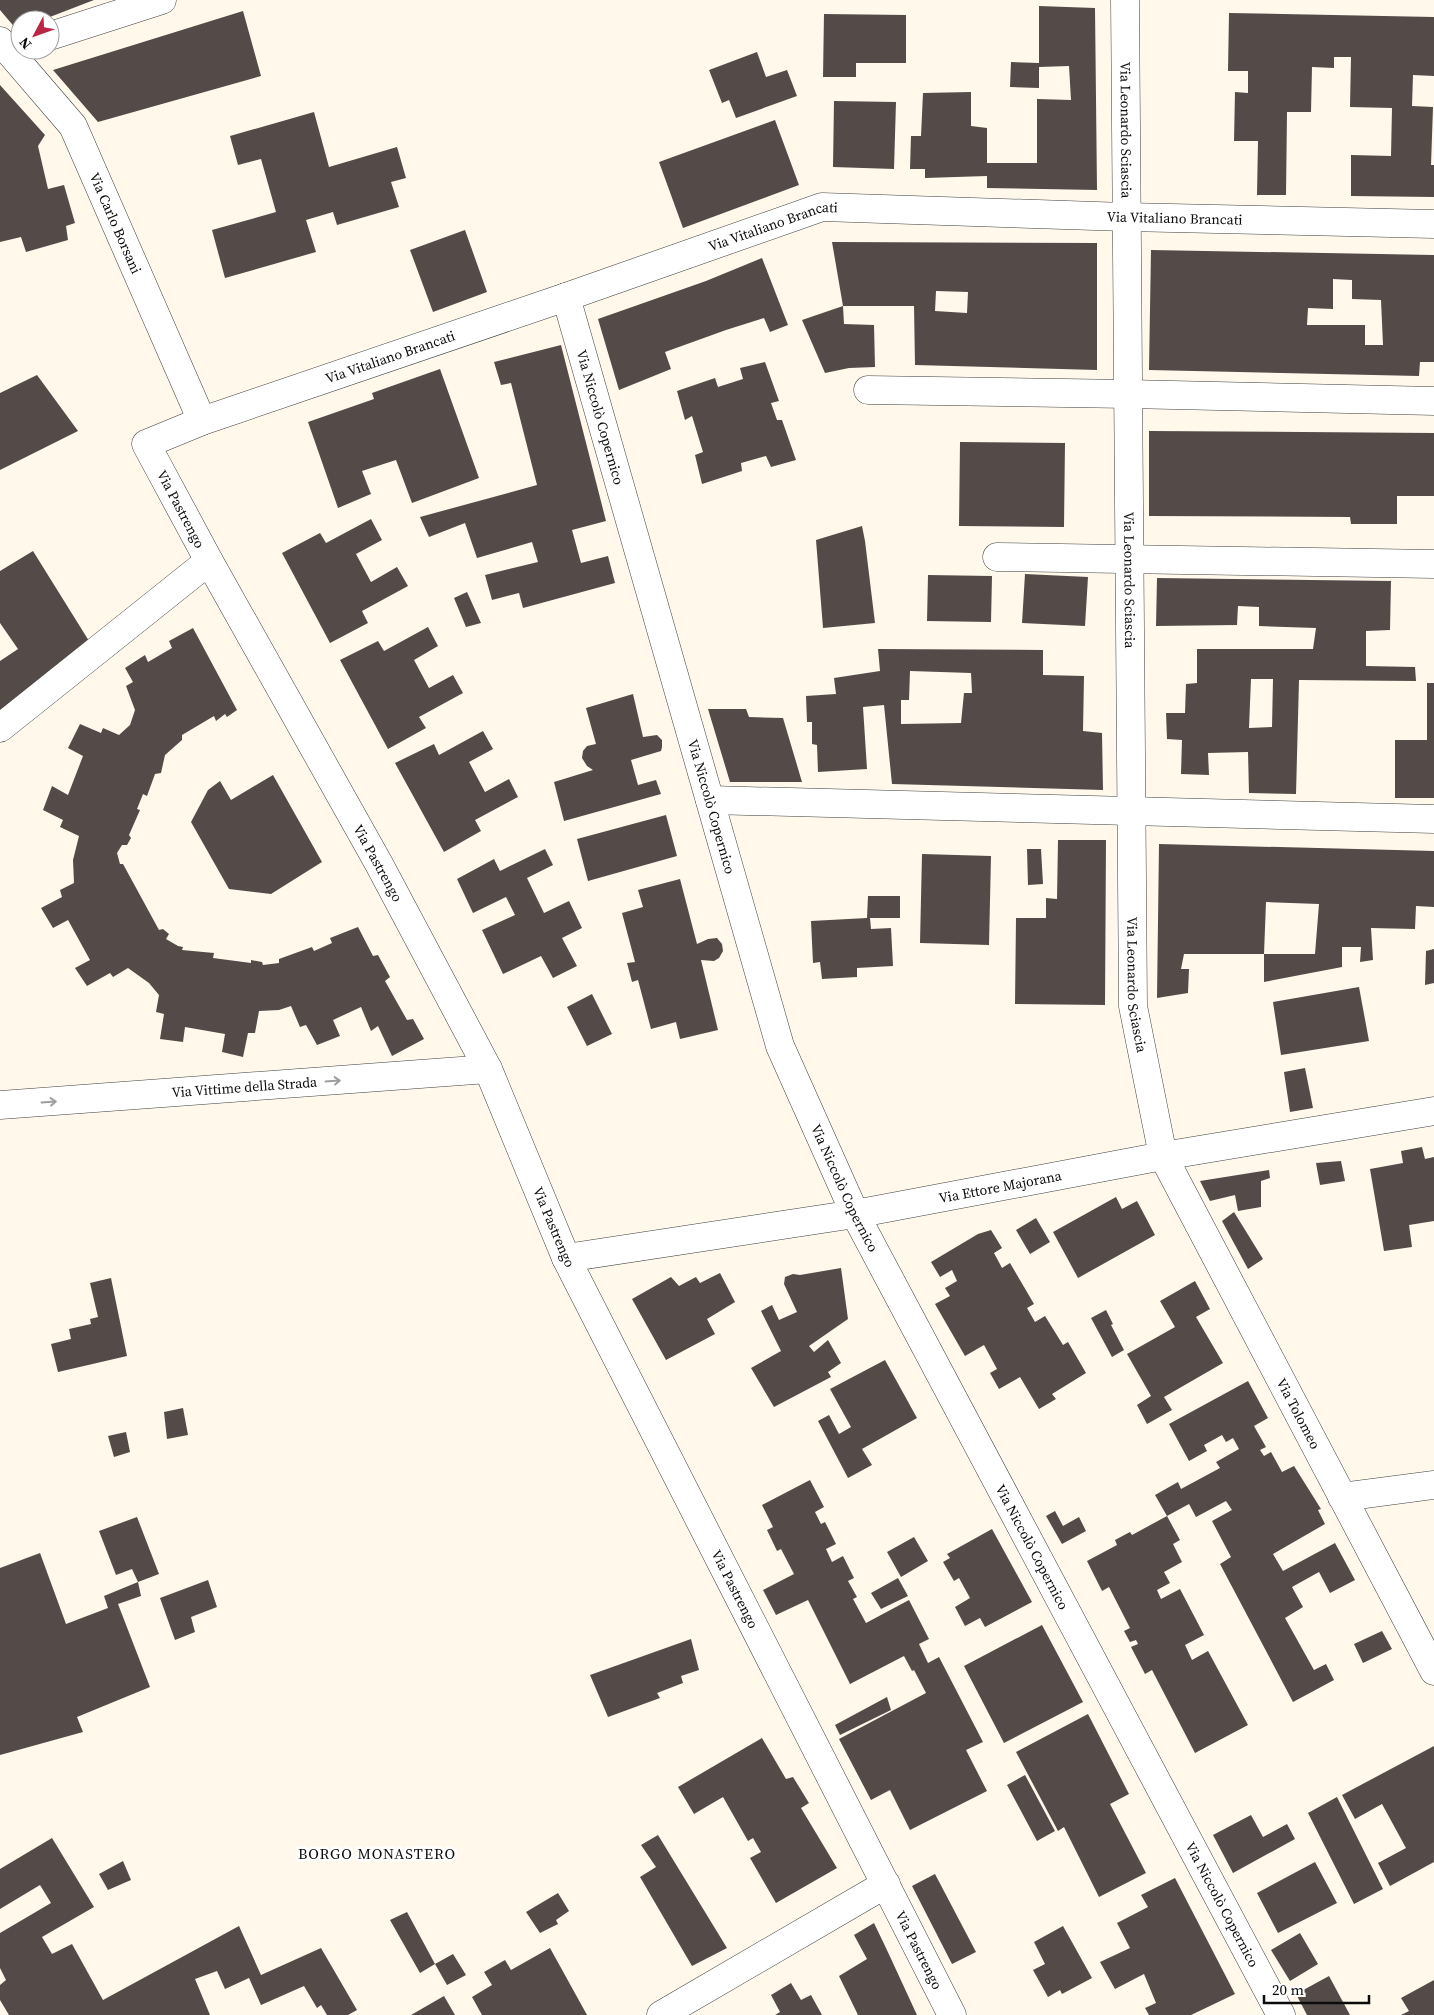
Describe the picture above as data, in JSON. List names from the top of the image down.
{
  "streets": {
    "street": [
      "Via Leonardo Sciascia",
      "Via Vitaliano Brancati",
      "Via Carlo Borsani",
      "Via Niccolò Copernico",
      "Via Pastrengo",
      "Via Vittime della Strada",
      "Via Ettore Majorana",
      "Via Tolomeo"
    ]
  },
  "crossings": [
    ["Via Leonardo Sciascia", "Via Vitaliano Brancati"],
    ["Via Leonardo Sciascia", "Via Ettore Majorana"],
    ["Via Leonardo Sciascia", "Via Tolomeo"],
    ["Via Vitaliano Brancati", "Via Carlo Borsani"],
    ["Via Vitaliano Brancati", "Via Niccolò Copernico"],
    ["Via Vitaliano Brancati", "Via Pastrengo"],
    ["Via Niccolò Copernico", "Via Ettore Majorana"],
    ["Via Pastrengo", "Via Vittime della Strada"],
    ["Via Pastrengo", "Via Ettore Majorana"],
    ["Via Ettore Majorana", "Via Tolomeo"]
  ],
  "one_way": ["Via Vittime della Strada"],
  "districts": ["BORGO MONASTERO"],
  "scale_bar": "20 m",
  "north": "bottom left"
}
